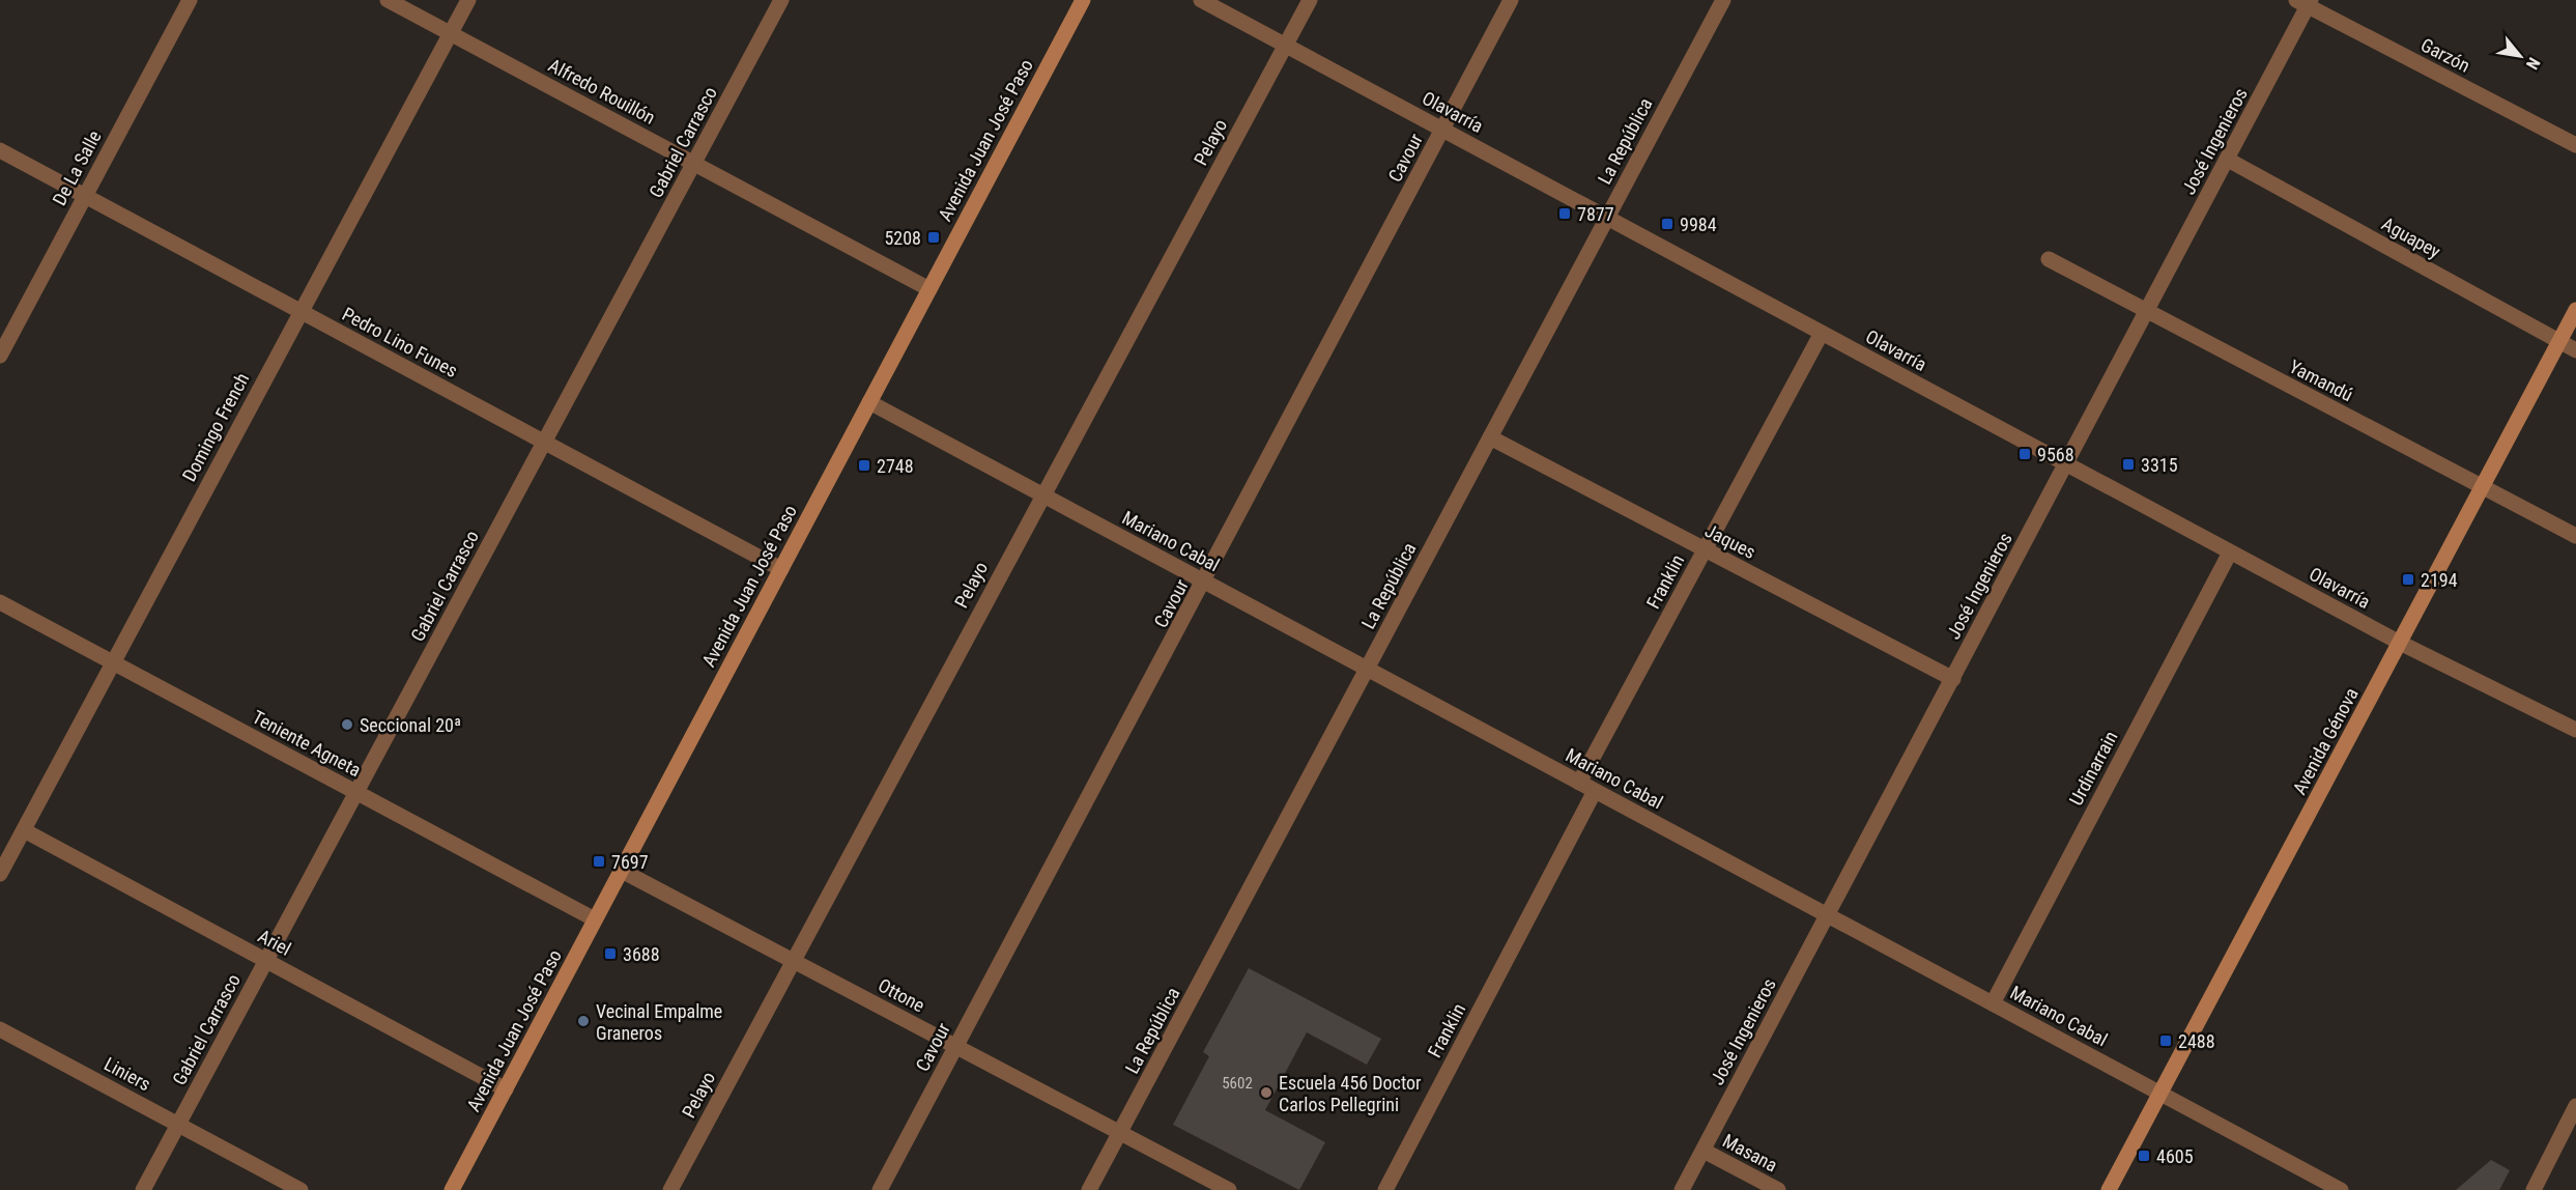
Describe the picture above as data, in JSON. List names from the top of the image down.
{
  "streets": {
    "main road": ["Avenida Juan José Paso", "Avenida Génova"],
    "street": [
      "Garzón",
      "Alfredo Rouillón",
      "Olavarría",
      "La República",
      "José Ingenieros",
      "Gabriel Carrasco",
      "Pelayo",
      "Cavour",
      "De La Salle",
      "Aguapey",
      "Pedro Lino Funes",
      "Yamandú",
      "Domingo French",
      "Mariano Cabal",
      "Jaques",
      "Franklin",
      "Teniente Agneta",
      "Urdinarrain",
      "Ariel",
      "Ottone",
      "Liniers",
      "Masana"
    ]
  },
  "crossings": [
    ["Garzón", "José Ingenieros"],
    ["Alfredo Rouillón", "Avenida Juan José Paso"],
    ["Alfredo Rouillón", "Gabriel Carrasco"],
    ["Alfredo Rouillón", "Domingo French"],
    ["Olavarría", "La República"],
    ["Olavarría", "José Ingenieros"],
    ["Olavarría", "Pelayo"],
    ["Olavarría", "Cavour"],
    ["Olavarría", "Franklin"],
    ["Olavarría", "Avenida Génova"],
    ["Olavarría", "Urdinarrain"],
    ["Avenida Juan José Paso", "Pedro Lino Funes"],
    ["Avenida Juan José Paso", "Mariano Cabal"],
    ["Avenida Juan José Paso", "Teniente Agneta"],
    ["Avenida Juan José Paso", "Ariel"],
    ["Avenida Juan José Paso", "Ottone"],
    ["La República", "Mariano Cabal"],
    ["La República", "Jaques"],
    ["La República", "Ottone"],
    ["José Ingenieros", "Aguapey"],
    ["José Ingenieros", "Yamandú"],
    ["José Ingenieros", "Mariano Cabal"],
    ["José Ingenieros", "Jaques"],
    ["José Ingenieros", "Masana"],
    ["Gabriel Carrasco", "Pedro Lino Funes"],
    ["Gabriel Carrasco", "Teniente Agneta"],
    ["Gabriel Carrasco", "Ariel"],
    ["Gabriel Carrasco", "Liniers"],
    ["Pelayo", "Mariano Cabal"],
    ["Pelayo", "Ottone"],
    ["Cavour", "Mariano Cabal"],
    ["Cavour", "Ottone"],
    ["De La Salle", "Pedro Lino Funes"],
    ["Aguapey", "Avenida Génova"],
    ["Pedro Lino Funes", "Domingo French"],
    ["Yamandú", "Avenida Génova"],
    ["Domingo French", "Teniente Agneta"],
    ["Domingo French", "Ariel"],
    ["Mariano Cabal", "Franklin"],
    ["Mariano Cabal", "Avenida Génova"],
    ["Mariano Cabal", "Urdinarrain"],
    ["Jaques", "Franklin"]
  ],
  "places": {
    "transit": [
      "7877",
      "9984",
      "5208",
      "9568",
      "3315",
      "2748",
      "2194",
      "7697",
      "3688",
      "2488",
      "4605"
    ],
    "other": ["Seccional 20ª", "Vecinal Empalme Graneros", "Escuela 456 Doctor Carlos Pellegrini"]
  },
  "house_numbers": ["5602"],
  "north": "bottom right"
}
